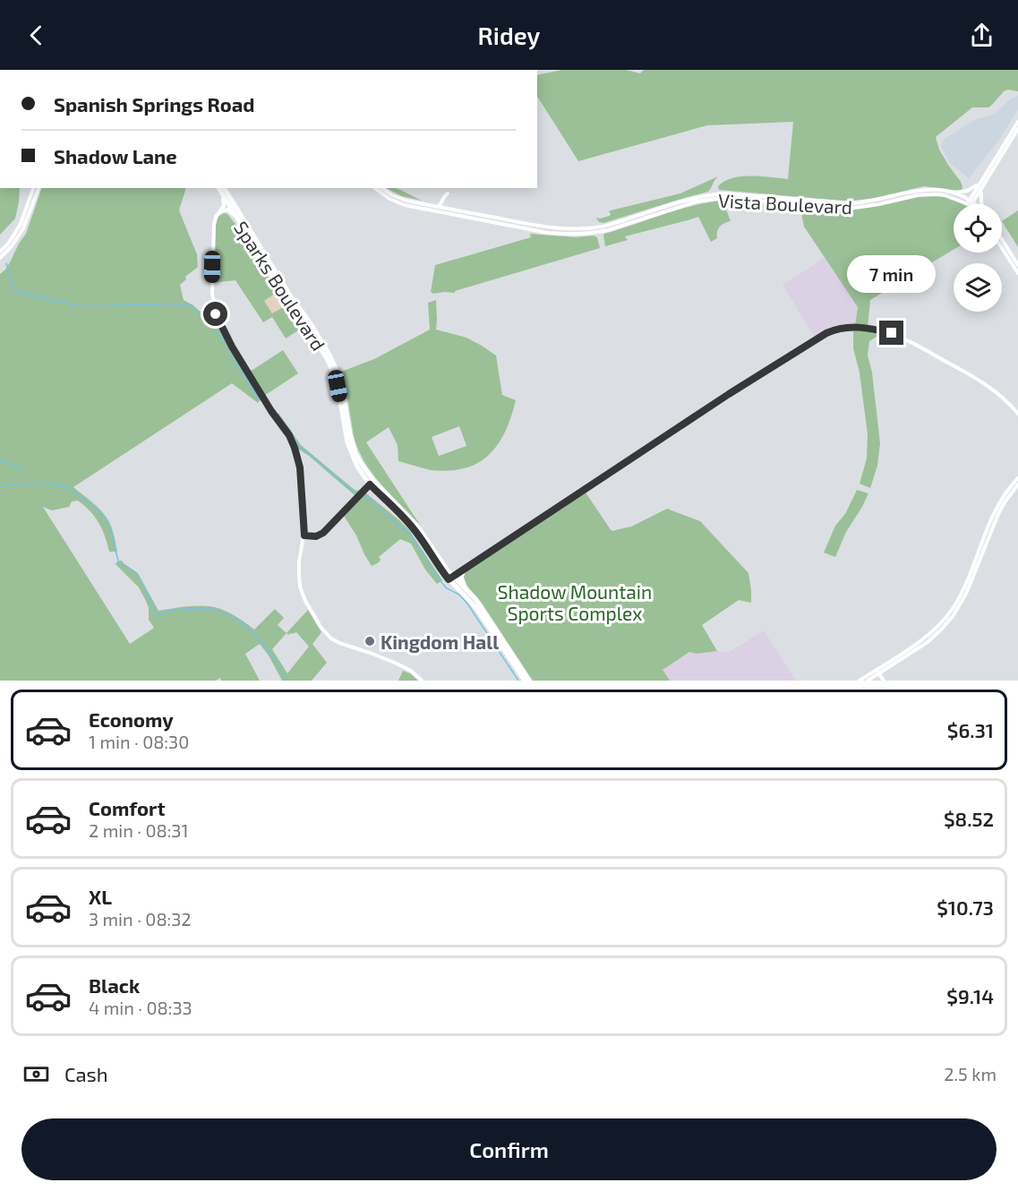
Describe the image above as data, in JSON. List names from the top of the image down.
{
  "streets": {
    "main road": ["Vista Boulevard", "Sparks Boulevard"]
  },
  "parks": ["Shadow Mountain Sports Complex"],
  "places": ["Kingdom Hall"],
  "page": {
    "header": "Ridey",
    "banner": ["Spanish Springs Road", "Shadow Lane"],
    "bubble": "7 min",
    "list": [
      {
        "name": "Economy",
        "note": "1 min · 08:30",
        "value": "$6.31"
      },
      {
        "name": "Comfort",
        "note": "2 min · 08:31",
        "value": "$8.52"
      },
      {
        "name": "XL",
        "note": "3 min · 08:32",
        "value": "$10.73"
      },
      {
        "name": "Black",
        "note": "4 min · 08:33",
        "value": "$9.14"
      }
    ],
    "pay": ["Cash", "2.5 km"],
    "buttons": "Confirm"
  }
}
